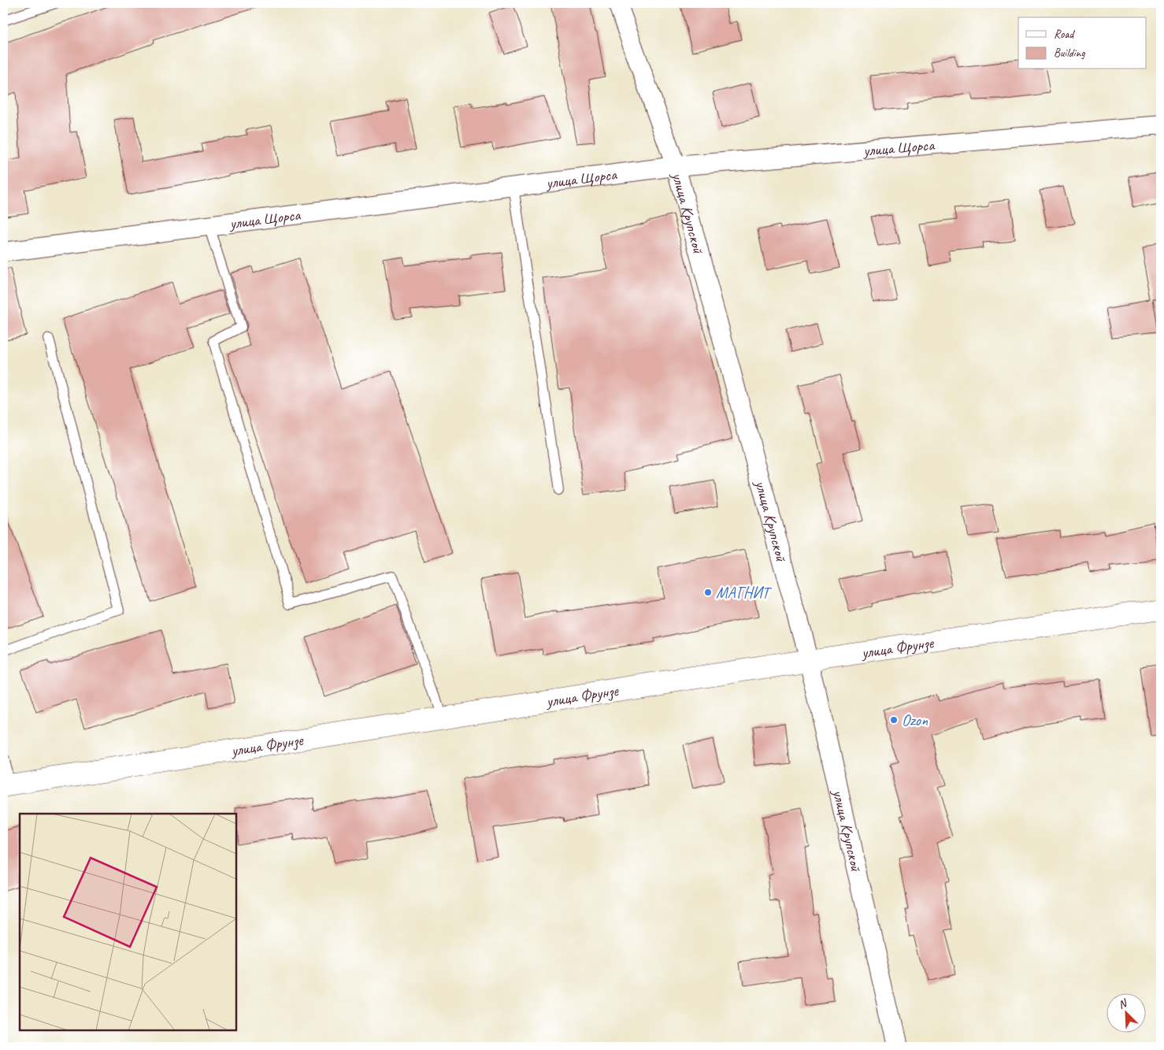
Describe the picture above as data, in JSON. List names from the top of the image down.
{
  "streets": {
    "main road": ["улица Фрунзе"],
    "street": ["улица Щорса", "улица Крупской"]
  },
  "crossings": [
    ["улица Щорса", "улица Крупской"],
    ["улица Крупской", "улица Фрунзе"]
  ],
  "places": ["МАГНИТ", "Ozon"],
  "legend": ["Road", "Building"],
  "north": "top left"
}
